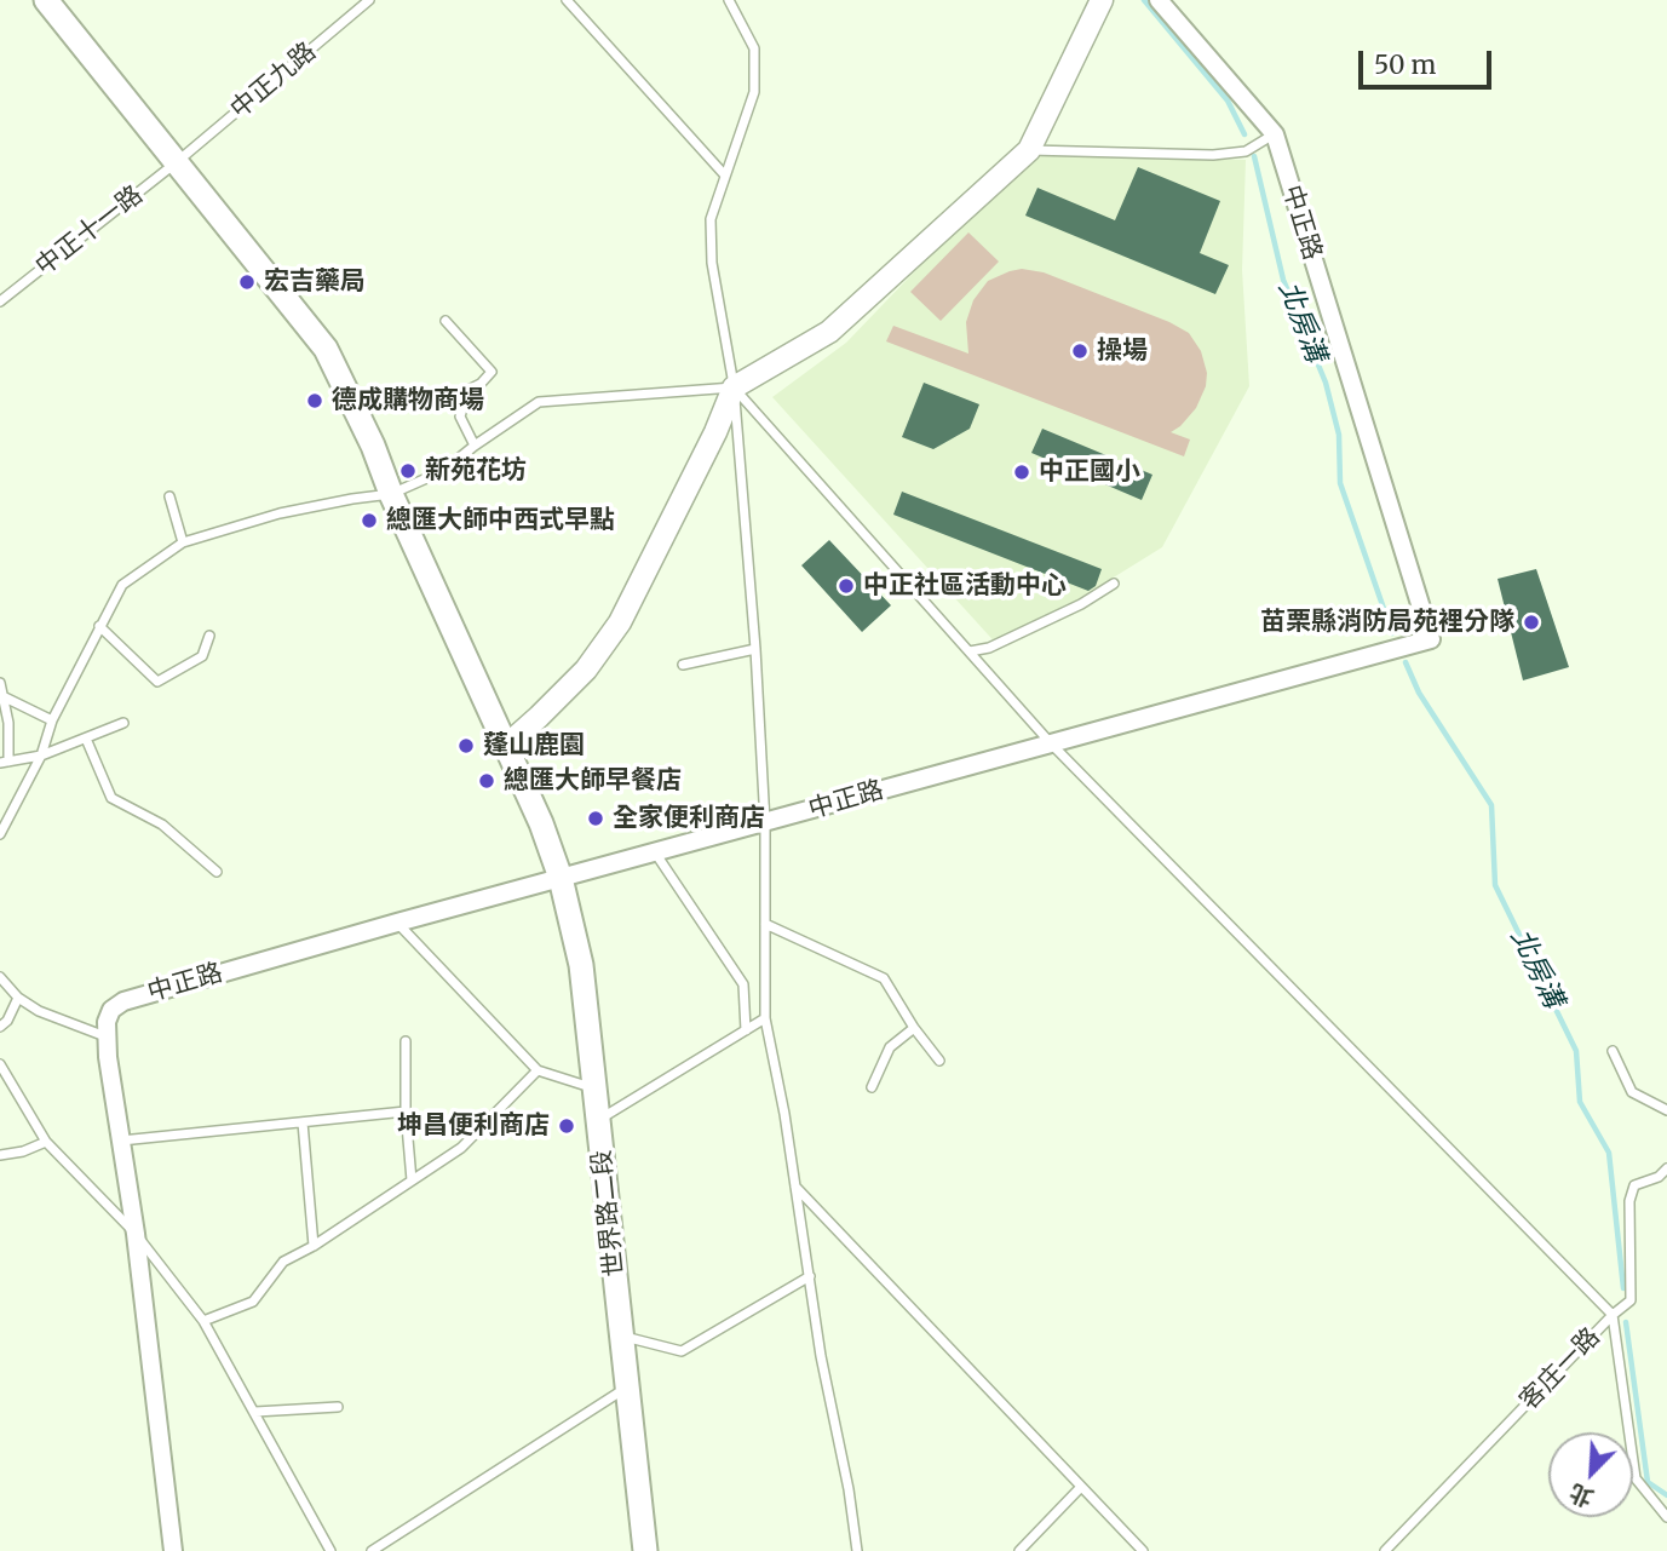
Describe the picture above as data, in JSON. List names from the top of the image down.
{
  "streets": {
    "main road": ["世界路二段"],
    "street": ["中正路"],
    "lane": ["中正九路", "中正十一路", "客庄一路"]
  },
  "crossings": [
    ["中正九路", "中正十一路"],
    ["中正九路", "世界路二段"],
    ["中正路", "世界路二段"],
    ["中正十一路", "世界路二段"]
  ],
  "water": ["北房溝"],
  "places": [
    "宏吉藥局",
    "操場",
    "德成購物商場",
    "新苑花坊",
    "中正國小",
    "總匯大師中西式早點",
    "中正社區活動中心",
    "苗栗縣消防局苑裡分隊",
    "蓬山鹿園",
    "總匯大師早餐店",
    "全家便利商店",
    "坤昌便利商店"
  ],
  "scale_bar": "50 m",
  "north": "bottom left"
}
